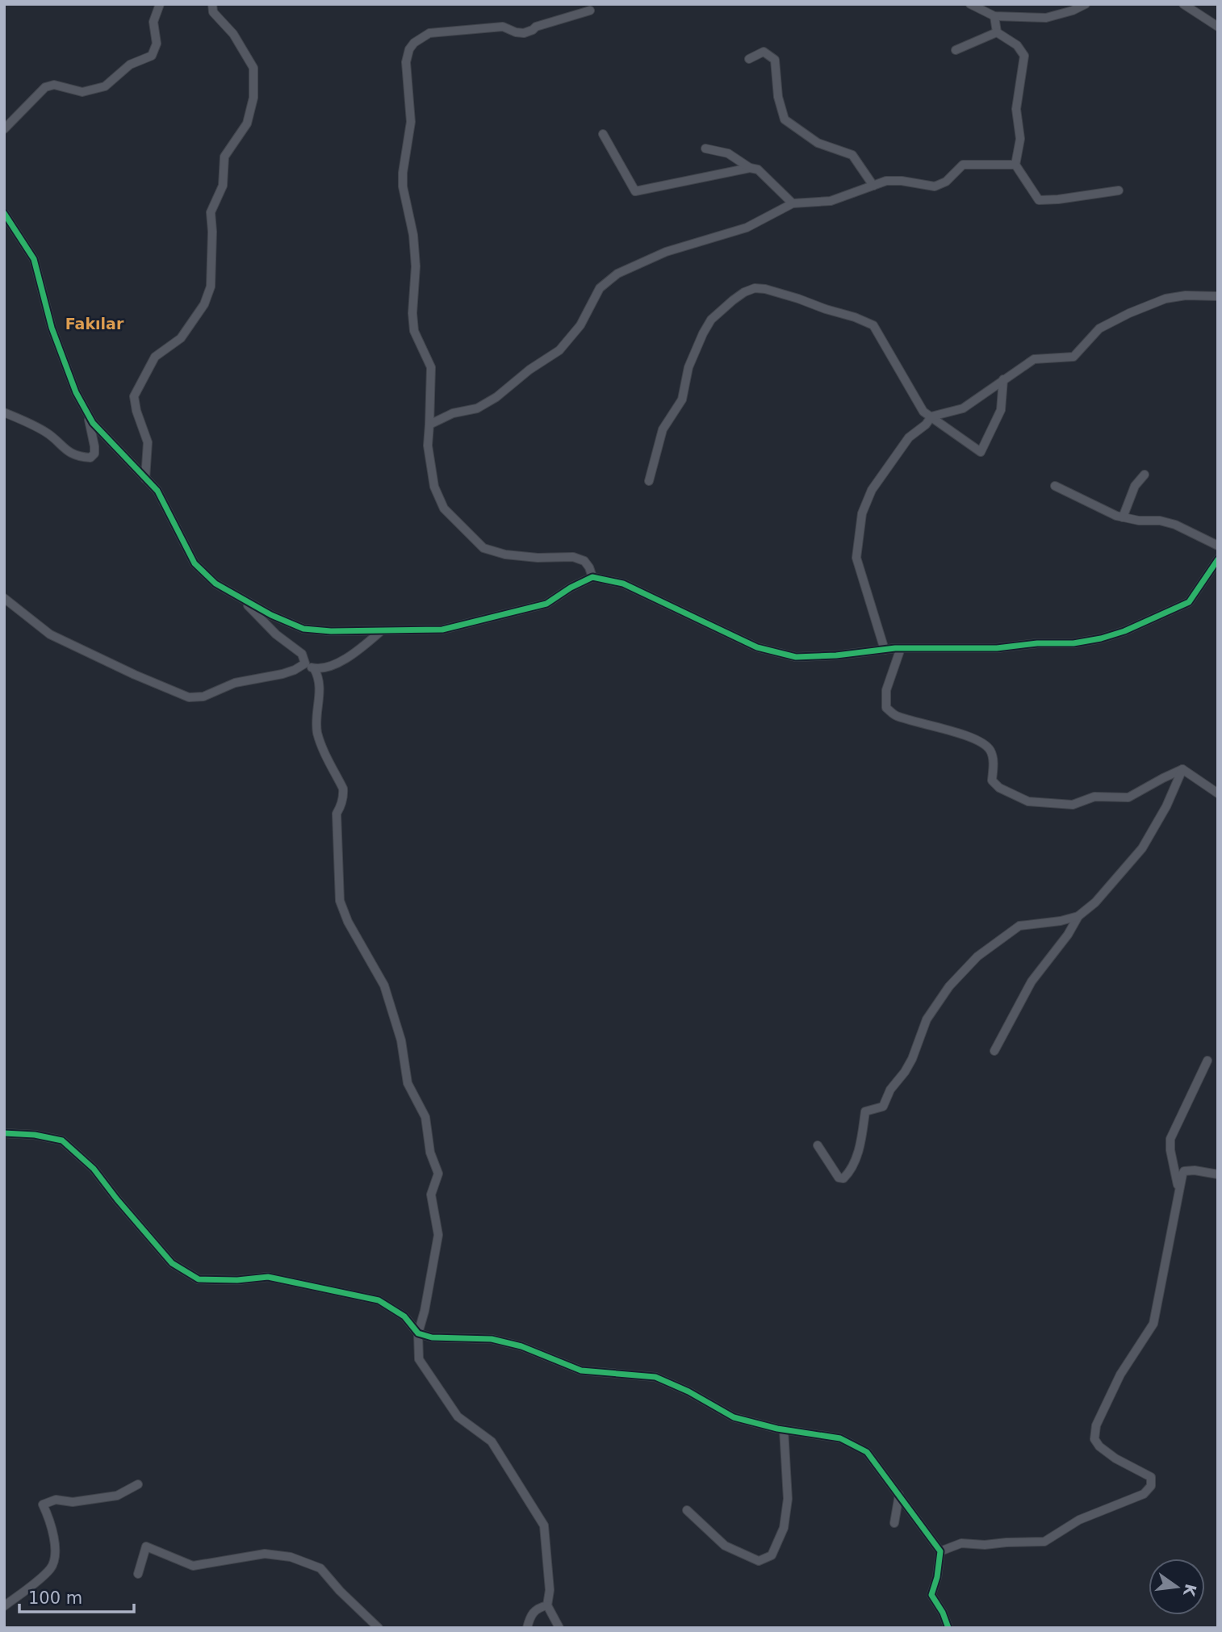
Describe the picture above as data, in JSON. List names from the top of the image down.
{
  "districts": ["Fakılar"],
  "scale_bar": "100 m",
  "north": "right"
}
